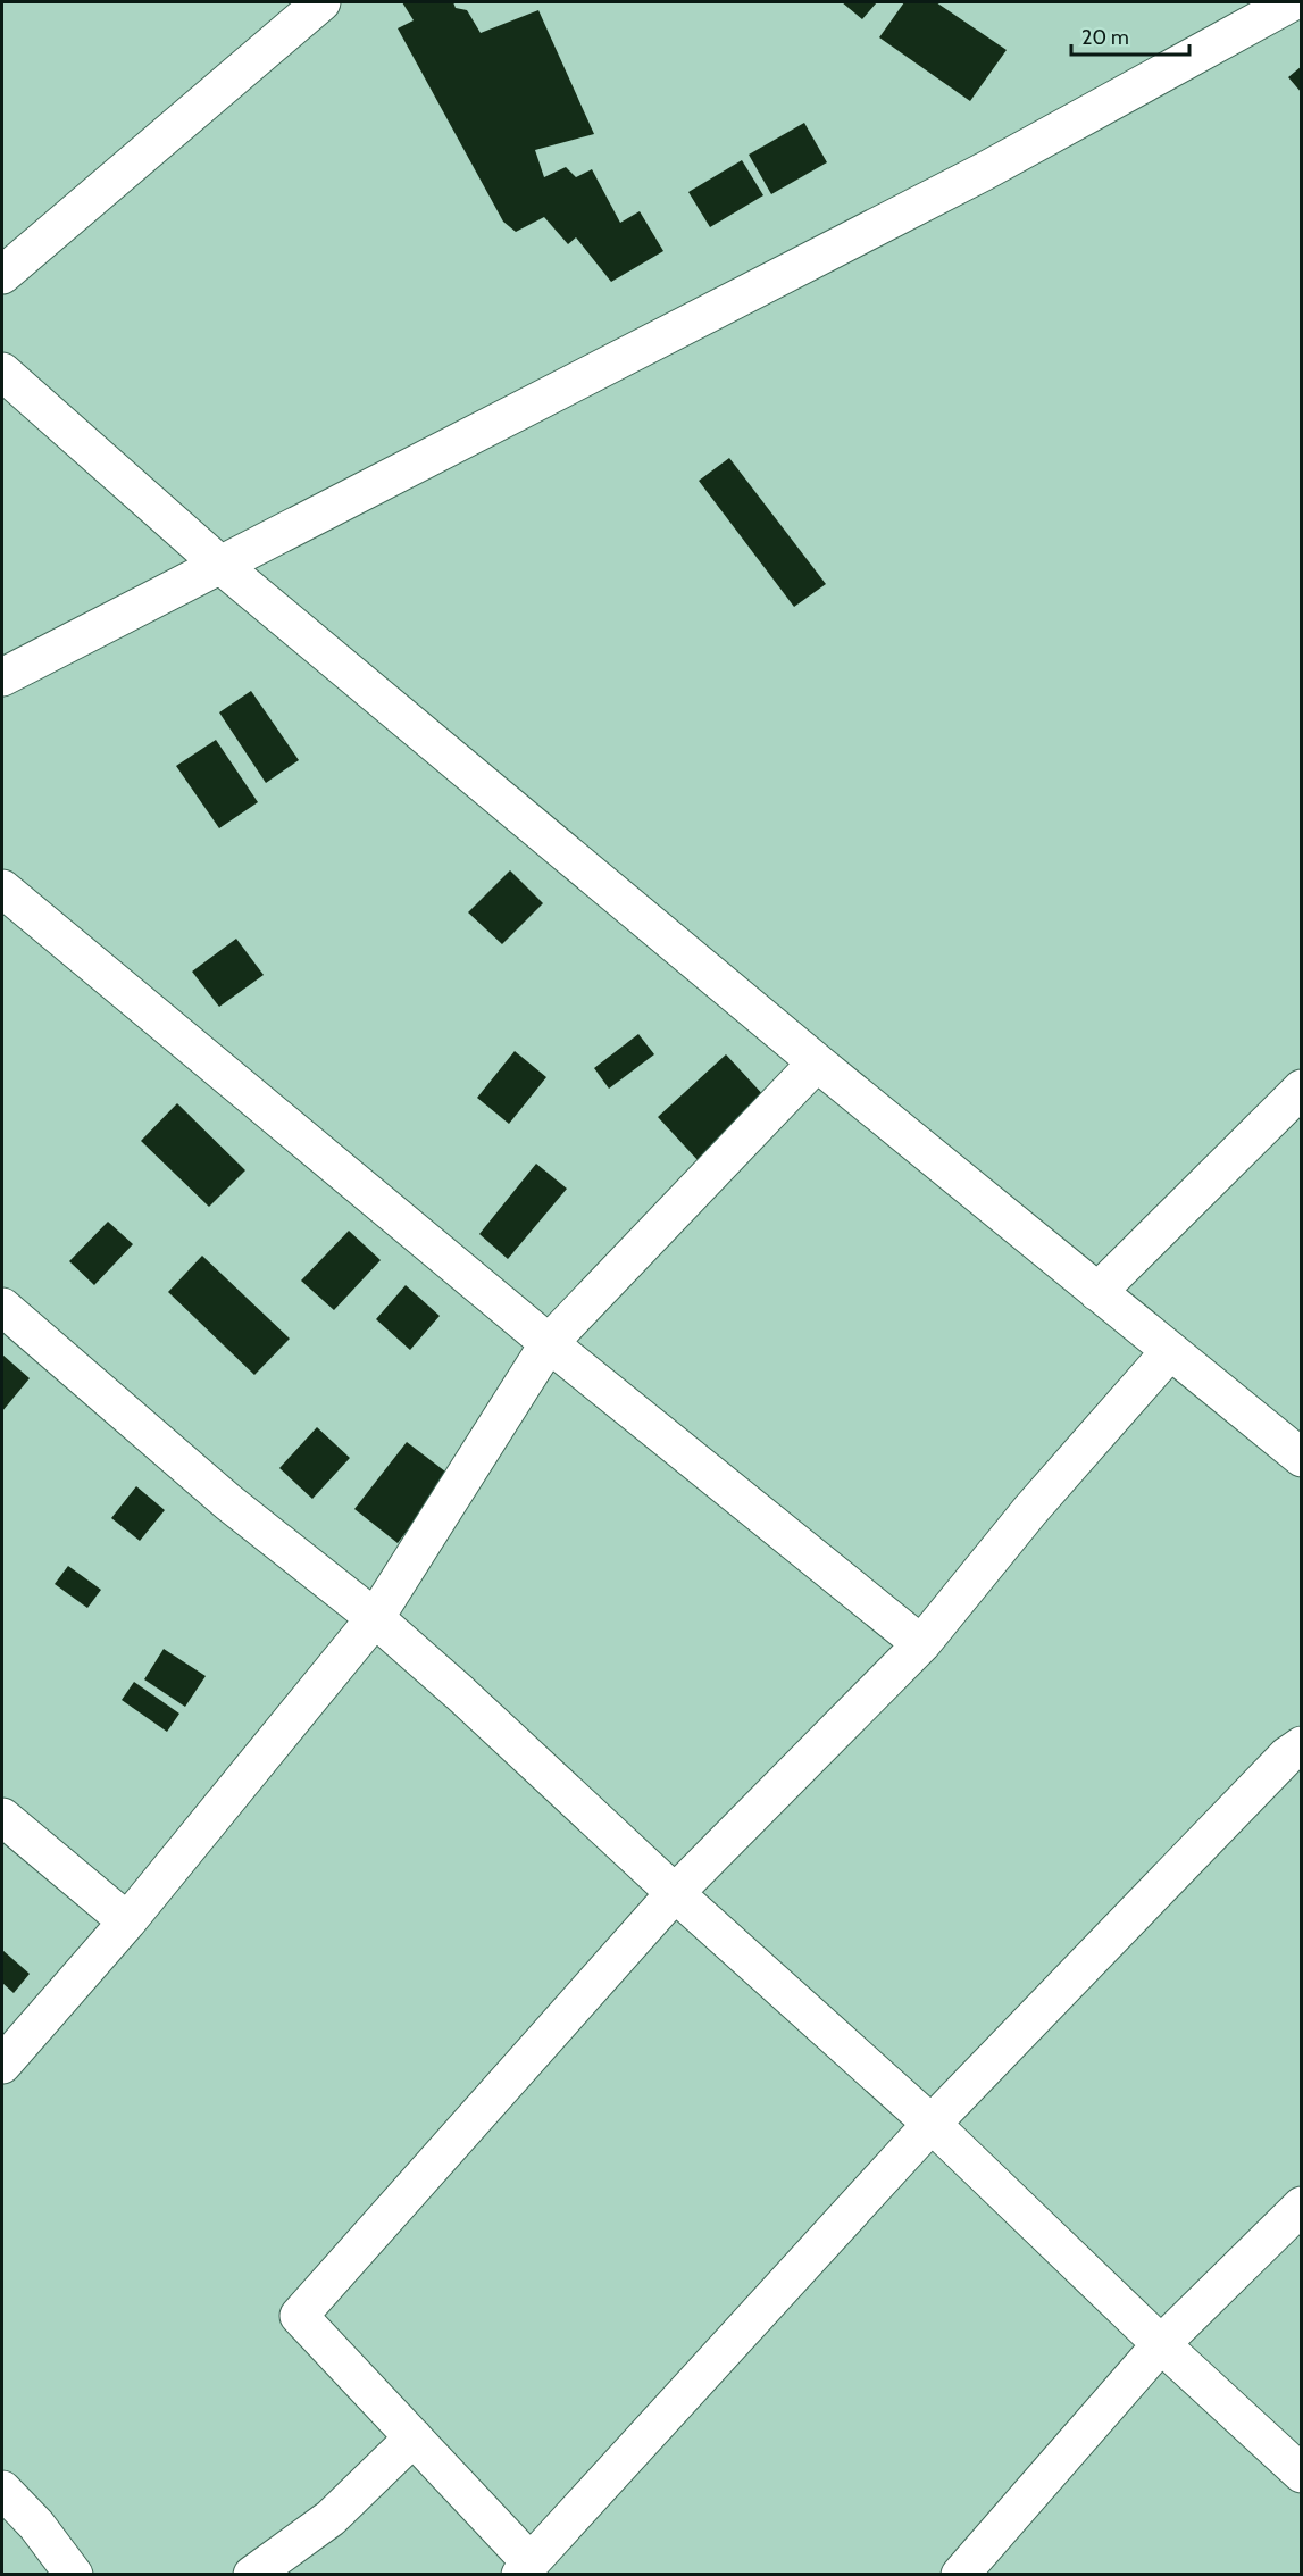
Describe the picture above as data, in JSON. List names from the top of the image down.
{
  "scale_bar": "20 m"
}
